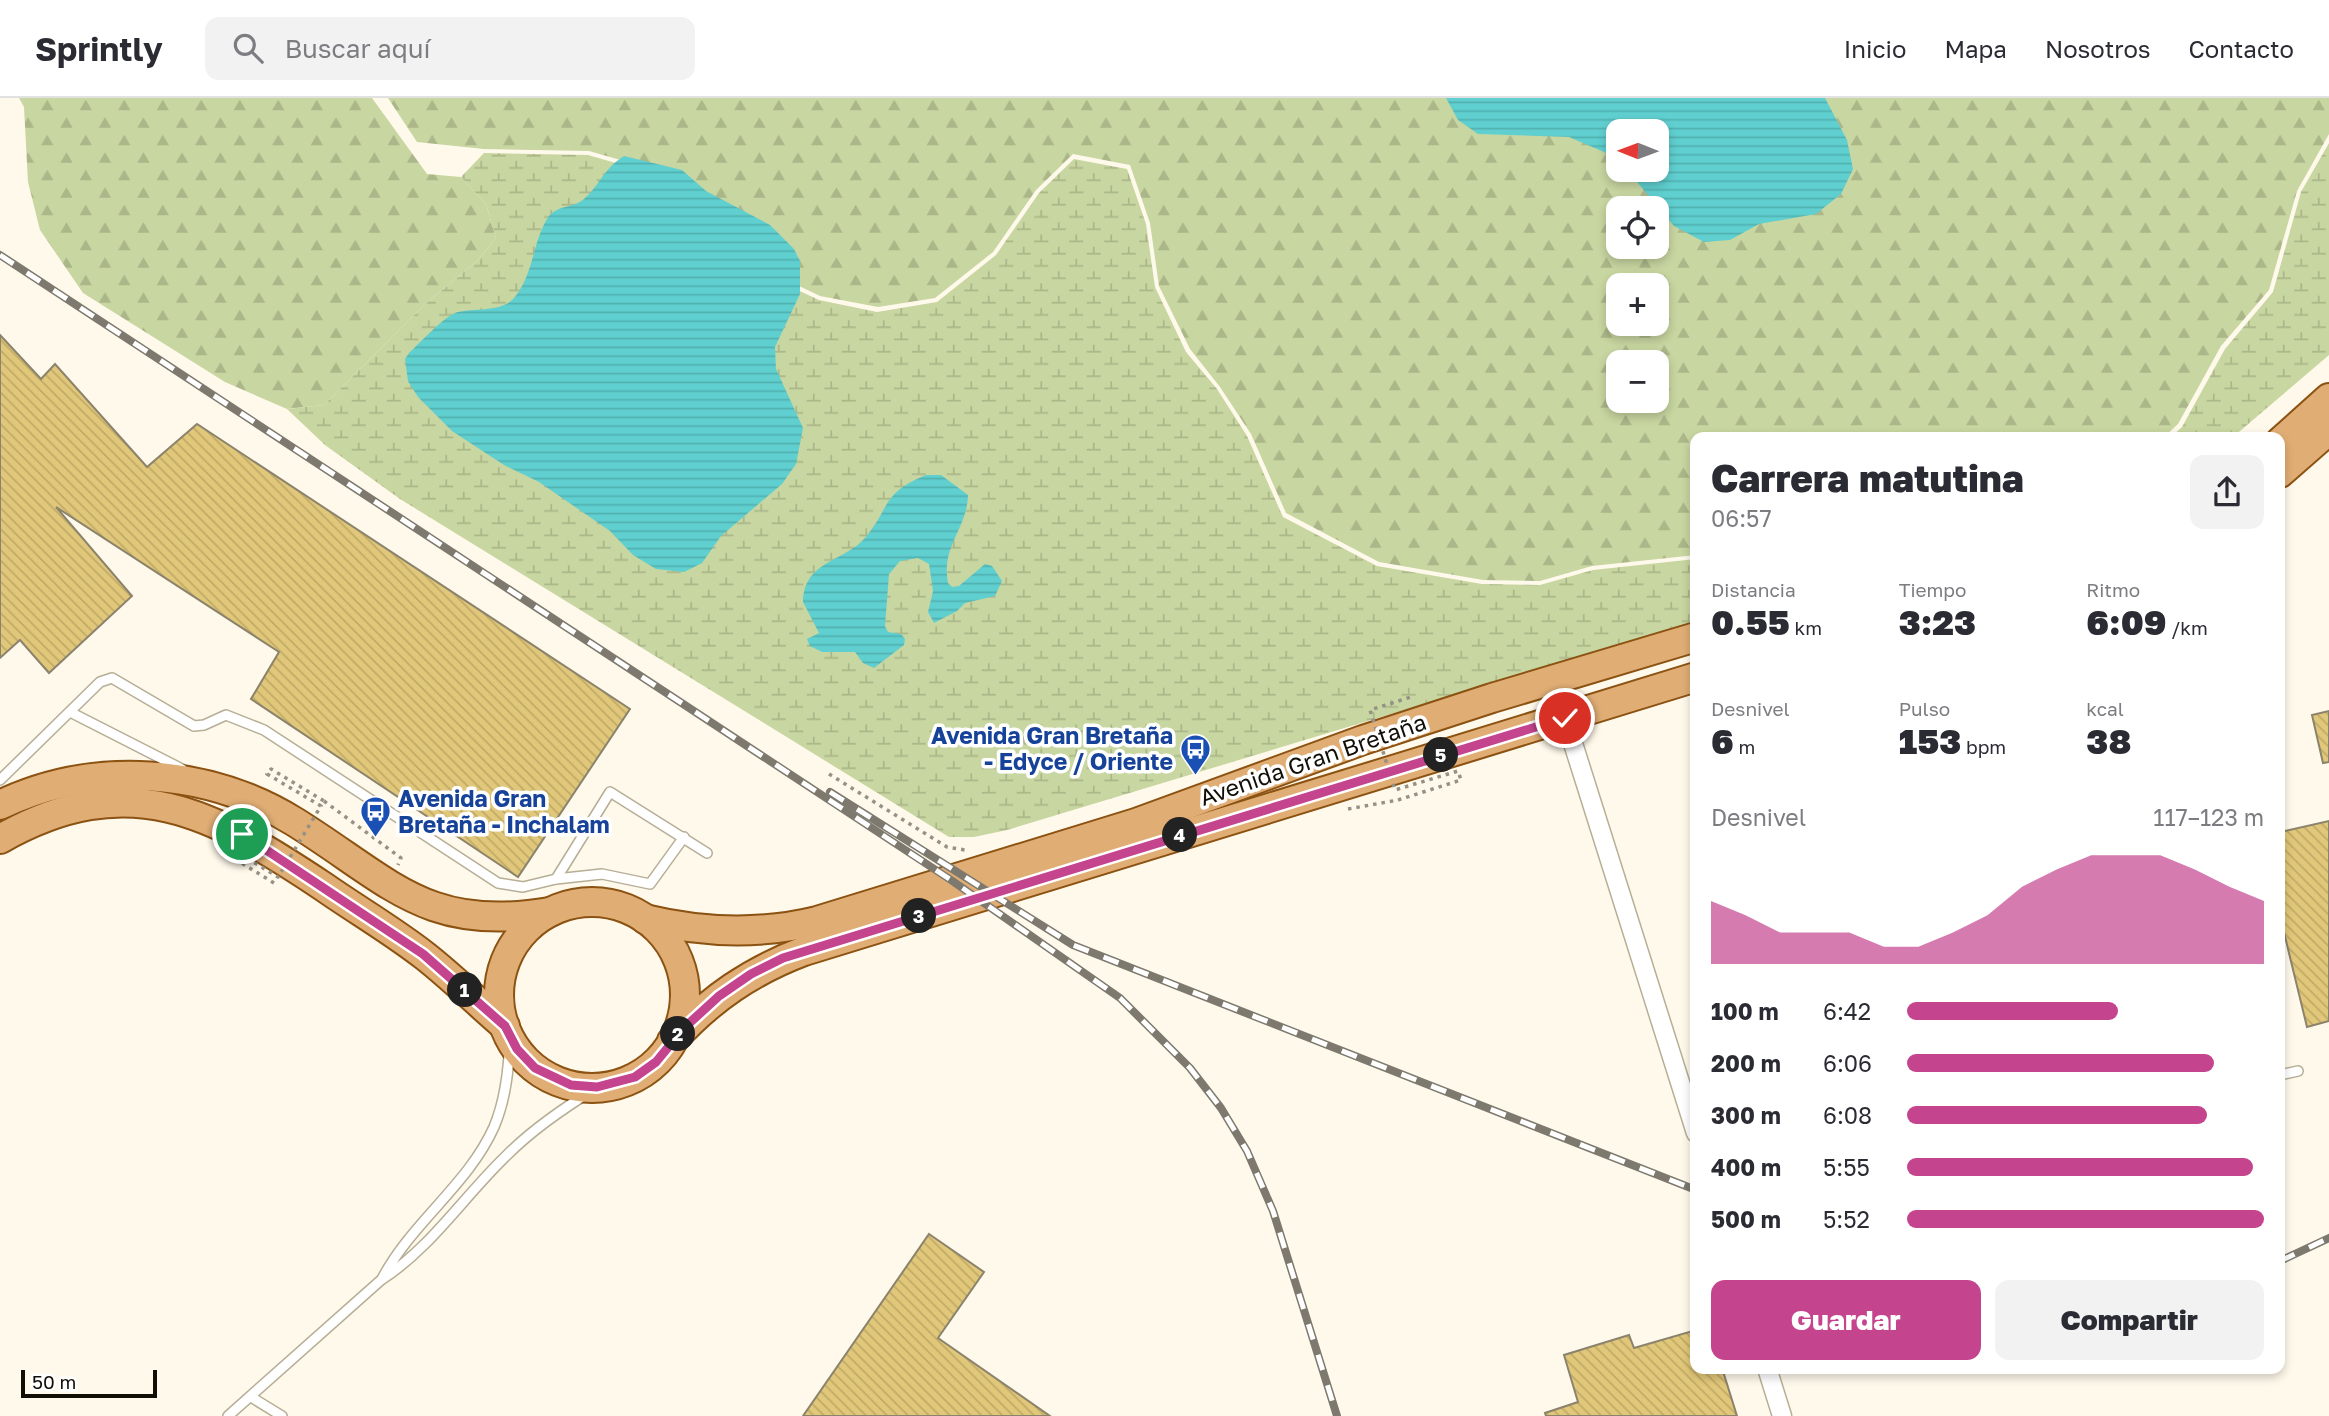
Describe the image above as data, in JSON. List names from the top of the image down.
{
  "streets": {
    "main road": ["Avenida Gran Bretaña"]
  },
  "places": {
    "bus stop": ["Avenida Gran Bretaña - Edyce / Oriente", "Avenida Gran Bretaña - Inchalam"]
  },
  "scale_bar": "50 m",
  "north": "left",
  "page": {
    "header": "Sprintly",
    "search": "Buscar aquí",
    "nav": [
      "Inicio",
      "Mapa",
      "Nosotros",
      "Contacto"
    ],
    "map_buttons": ["+", "−"],
    "heading": ["Carrera matutina", "06:57"],
    "stats": [
      ["Distancia", "0.55 km"],
      ["Tiempo", "3:23"],
      ["Ritmo", "6:09 /km"],
      ["Desnivel", "6 m"],
      ["Pulso", "153 bpm"],
      ["kcal", "38"]
    ],
    "pins": [
      "5",
      "4",
      "3",
      "1",
      "2"
    ],
    "chart": ["Desnivel", "117–123 m"],
    "list": [
      {
        "name": "100 m",
        "note": "6:42"
      },
      {
        "name": "200 m",
        "note": "6:06"
      },
      {
        "name": "300 m",
        "note": "6:08"
      },
      {
        "name": "400 m",
        "note": "5:55"
      },
      {
        "name": "500 m",
        "note": "5:52"
      }
    ],
    "buttons": ["Guardar", "Compartir"],
    "scale": "50 m"
  }
}
